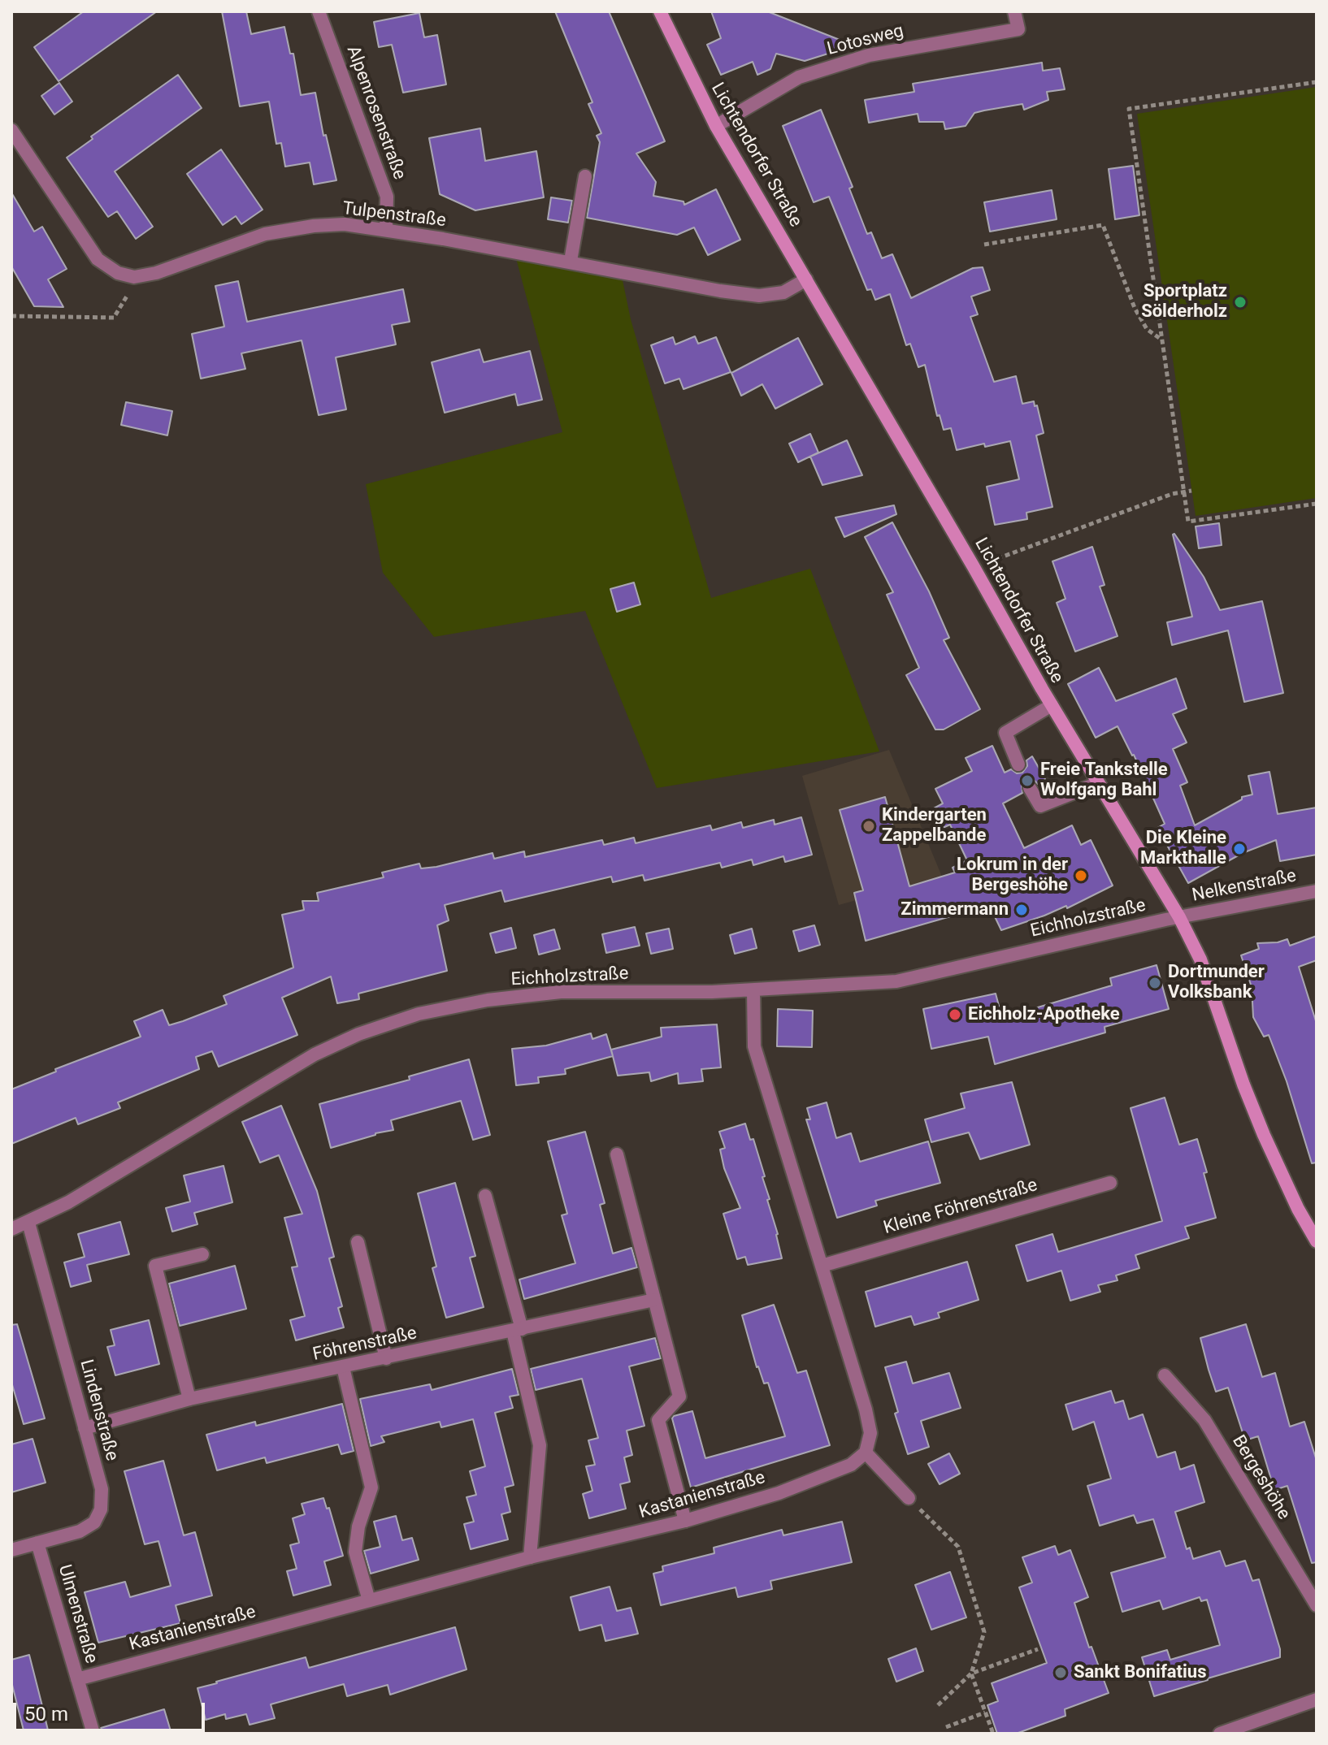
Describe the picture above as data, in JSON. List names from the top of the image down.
{
  "streets": {
    "main road": ["Lichtendorfer Straße"],
    "street": [
      "Lotosweg",
      "Alpenrosenstraße",
      "Tulpenstraße",
      "Nelkenstraße",
      "Eichholzstraße",
      "Kleine Föhrenstraße",
      "Föhrenstraße",
      "Lindenstraße",
      "Bergeshöhe",
      "Kastanienstraße",
      "Ulmenstraße"
    ]
  },
  "crossings": [
    ["Lotosweg", "Lichtendorfer Straße"],
    ["Alpenrosenstraße", "Tulpenstraße"],
    ["Lichtendorfer Straße", "Tulpenstraße"],
    ["Lichtendorfer Straße", "Nelkenstraße"],
    ["Lichtendorfer Straße", "Eichholzstraße"],
    ["Nelkenstraße", "Eichholzstraße"],
    ["Eichholzstraße", "Lindenstraße"],
    ["Föhrenstraße", "Lindenstraße"],
    ["Lindenstraße", "Ulmenstraße"],
    ["Kastanienstraße", "Ulmenstraße"]
  ],
  "places": [
    "Sportplatz Sölderholz",
    "Freie Tankstelle Wolfgang Bahl",
    "Kindergarten Zappelbande",
    "Die Kleine Markthalle",
    "Lokrum in der Bergeshöhe",
    "Zimmermann",
    "Dortmunder Volksbank",
    "Eichholz-Apotheke",
    "Sankt Bonifatius"
  ],
  "scale_bar": "50 m"
}
